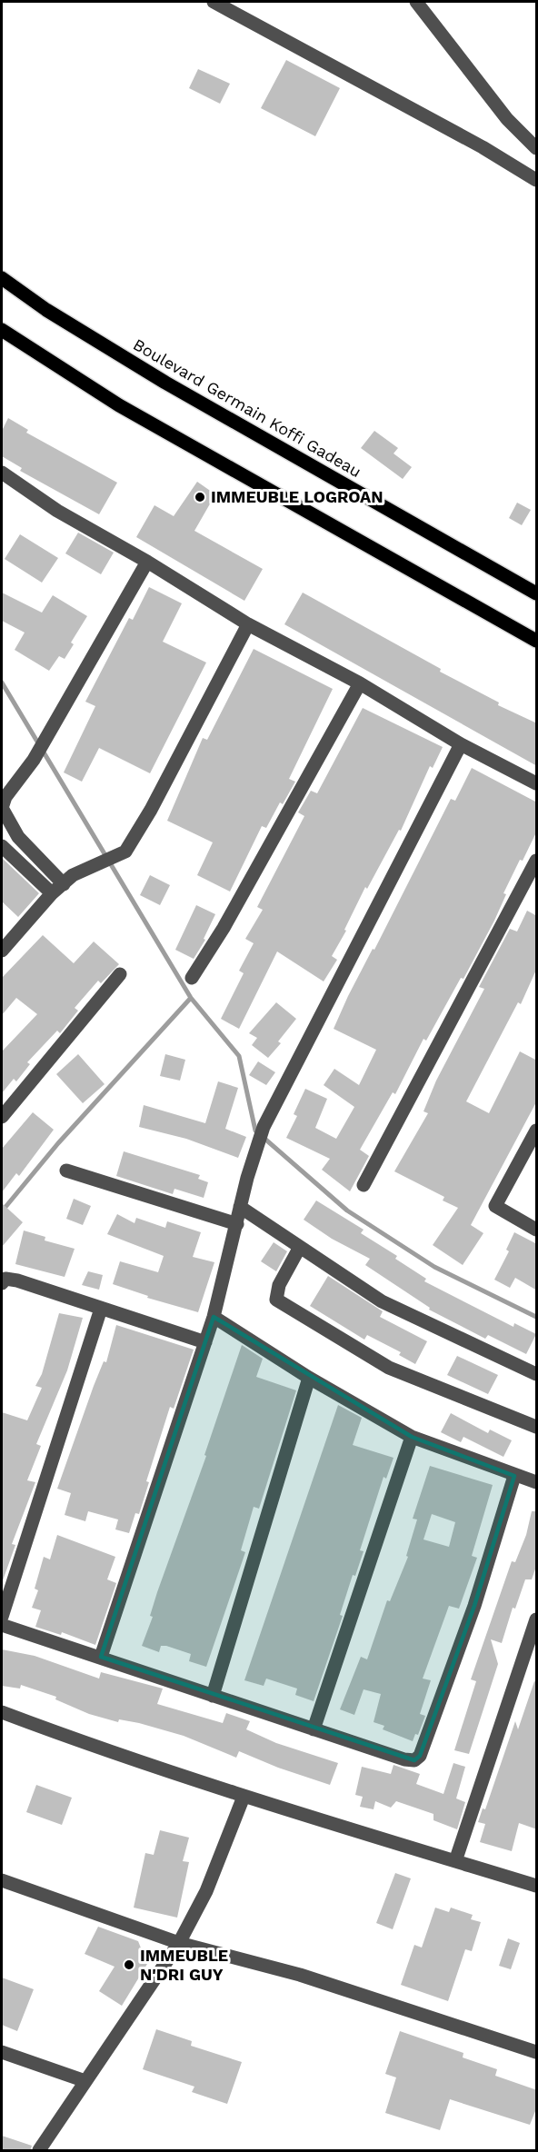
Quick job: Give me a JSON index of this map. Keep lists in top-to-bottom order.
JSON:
{
  "streets": {
    "main road": ["Boulevard Germain Koffi Gadeau"]
  },
  "places": ["IMMEUBLE LOGROAN", "IMMEUBLE N'DRI GUY"]
}
